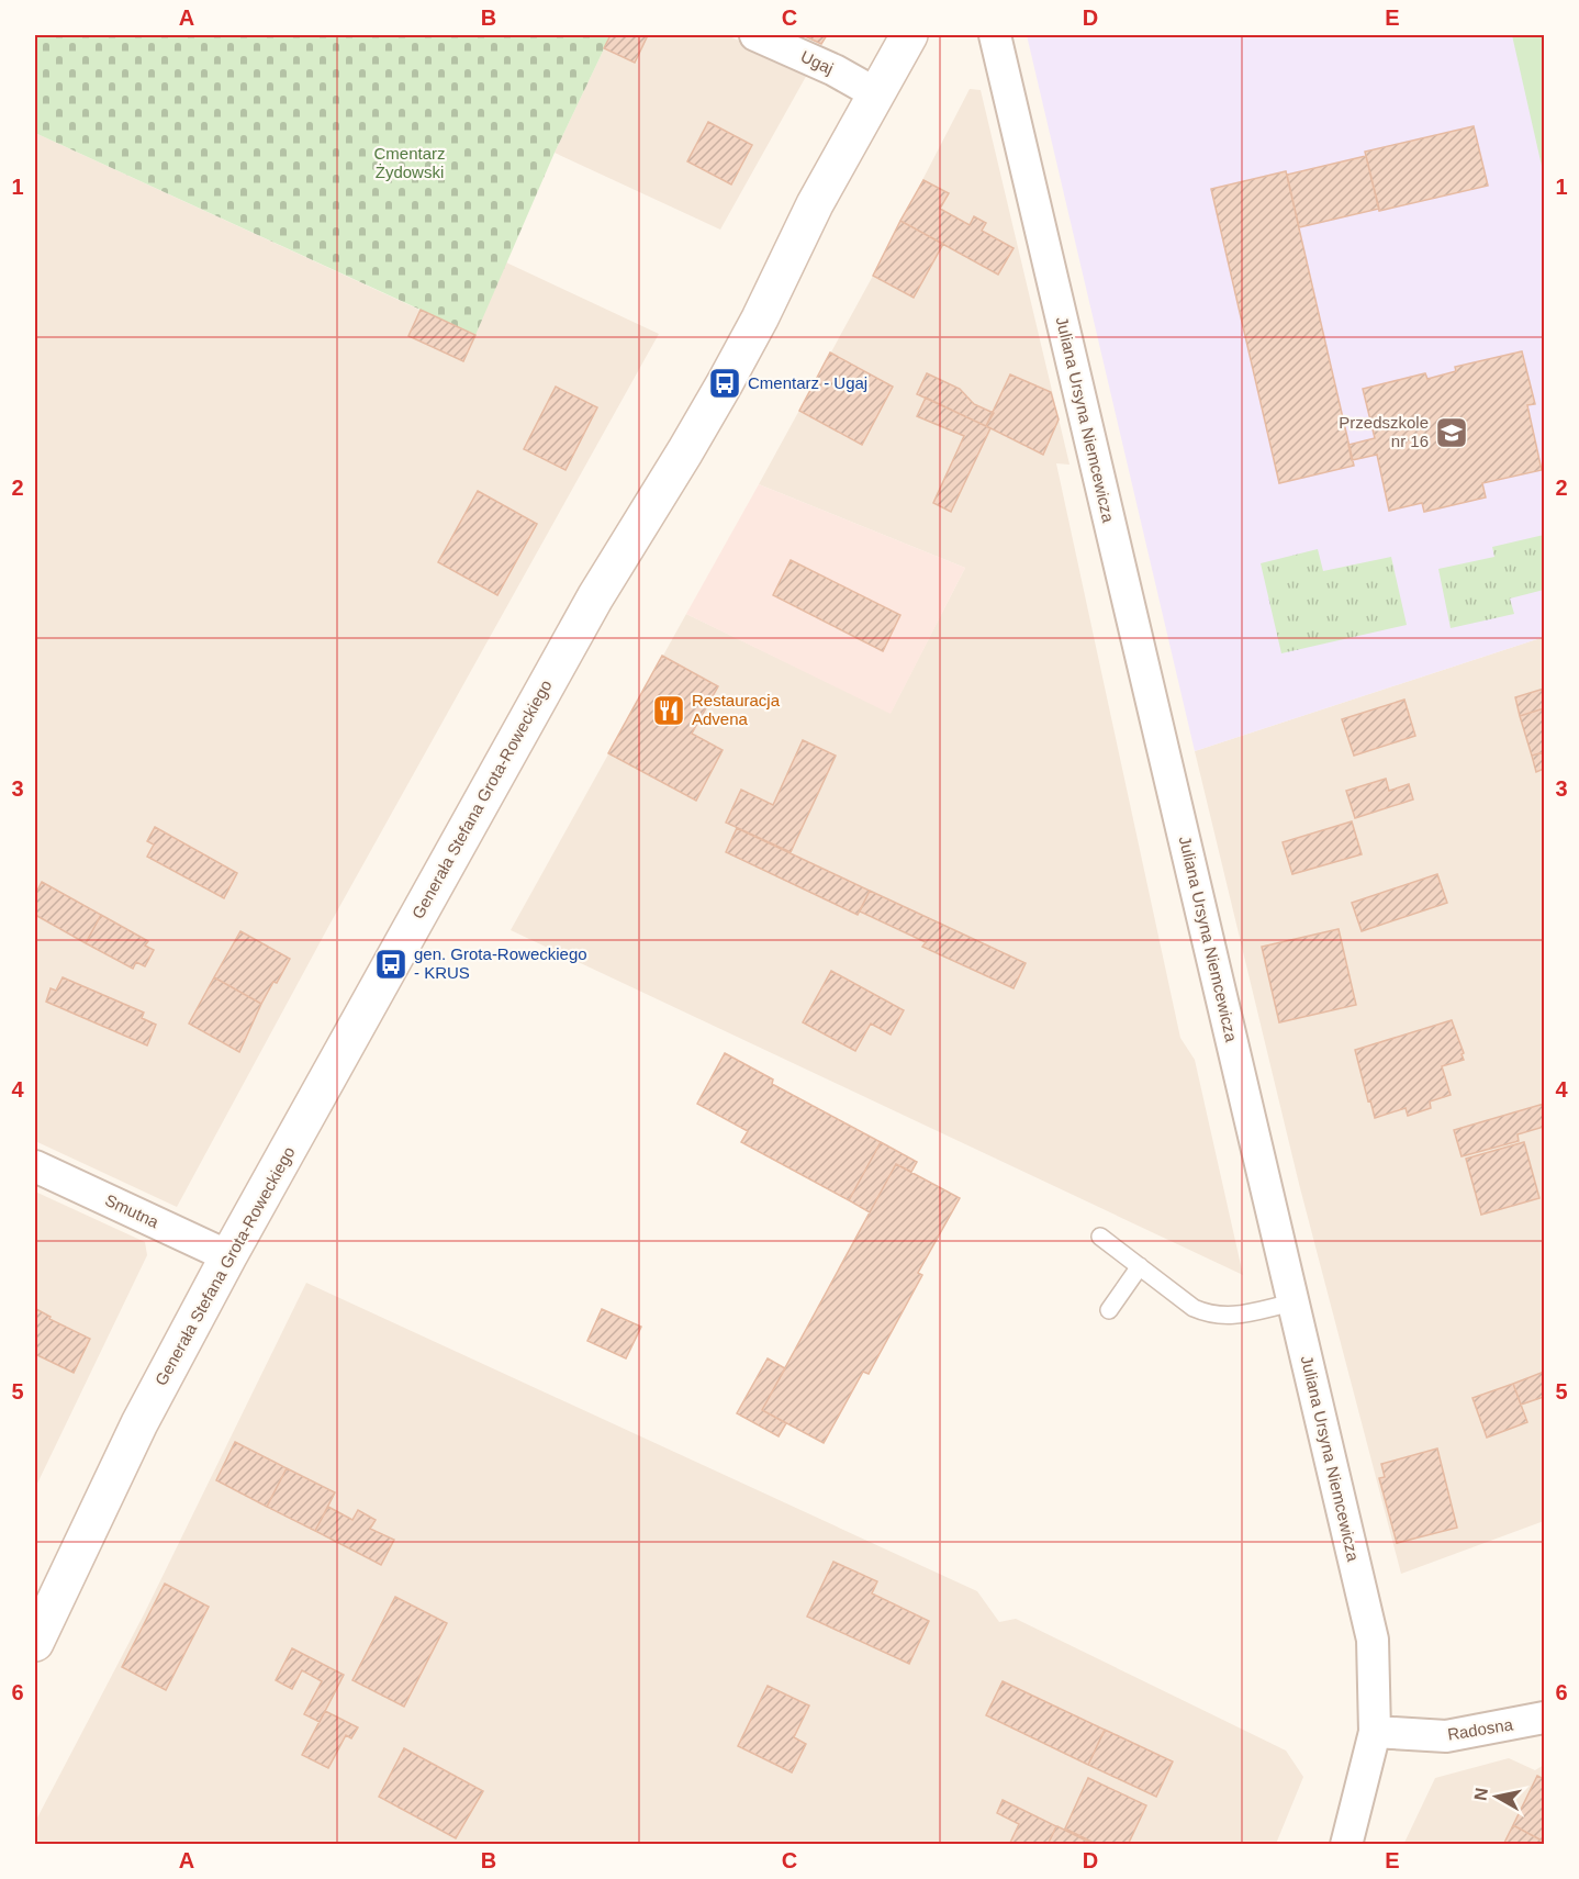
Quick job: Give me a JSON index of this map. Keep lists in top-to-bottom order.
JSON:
{
  "streets": {
    "street": [
      "Ugaj",
      "Juliana Ursyna Niemcewicza",
      "Generała Stefana Grota-Roweckiego",
      "Smutna",
      "Radosna"
    ]
  },
  "crossings": [
    ["Ugaj", "Generała Stefana Grota-Roweckiego"],
    ["Juliana Ursyna Niemcewicza", "Radosna"],
    ["Generała Stefana Grota-Roweckiego", "Smutna"]
  ],
  "parks": ["Cmentarz Żydowski"],
  "places": {
    "bus stop": ["Cmentarz - Ugaj", "gen. Grota-Roweckiego - KRUS"],
    "school or university": ["Przedszkole nr 16"],
    "restaurant": ["Restauracja Advena"]
  },
  "north": "left",
  "grid": {
    "columns": [
      "A",
      "B",
      "C",
      "D",
      "E"
    ],
    "rows": [
      "1",
      "2",
      "3",
      "4",
      "5",
      "6"
    ]
  }
}
